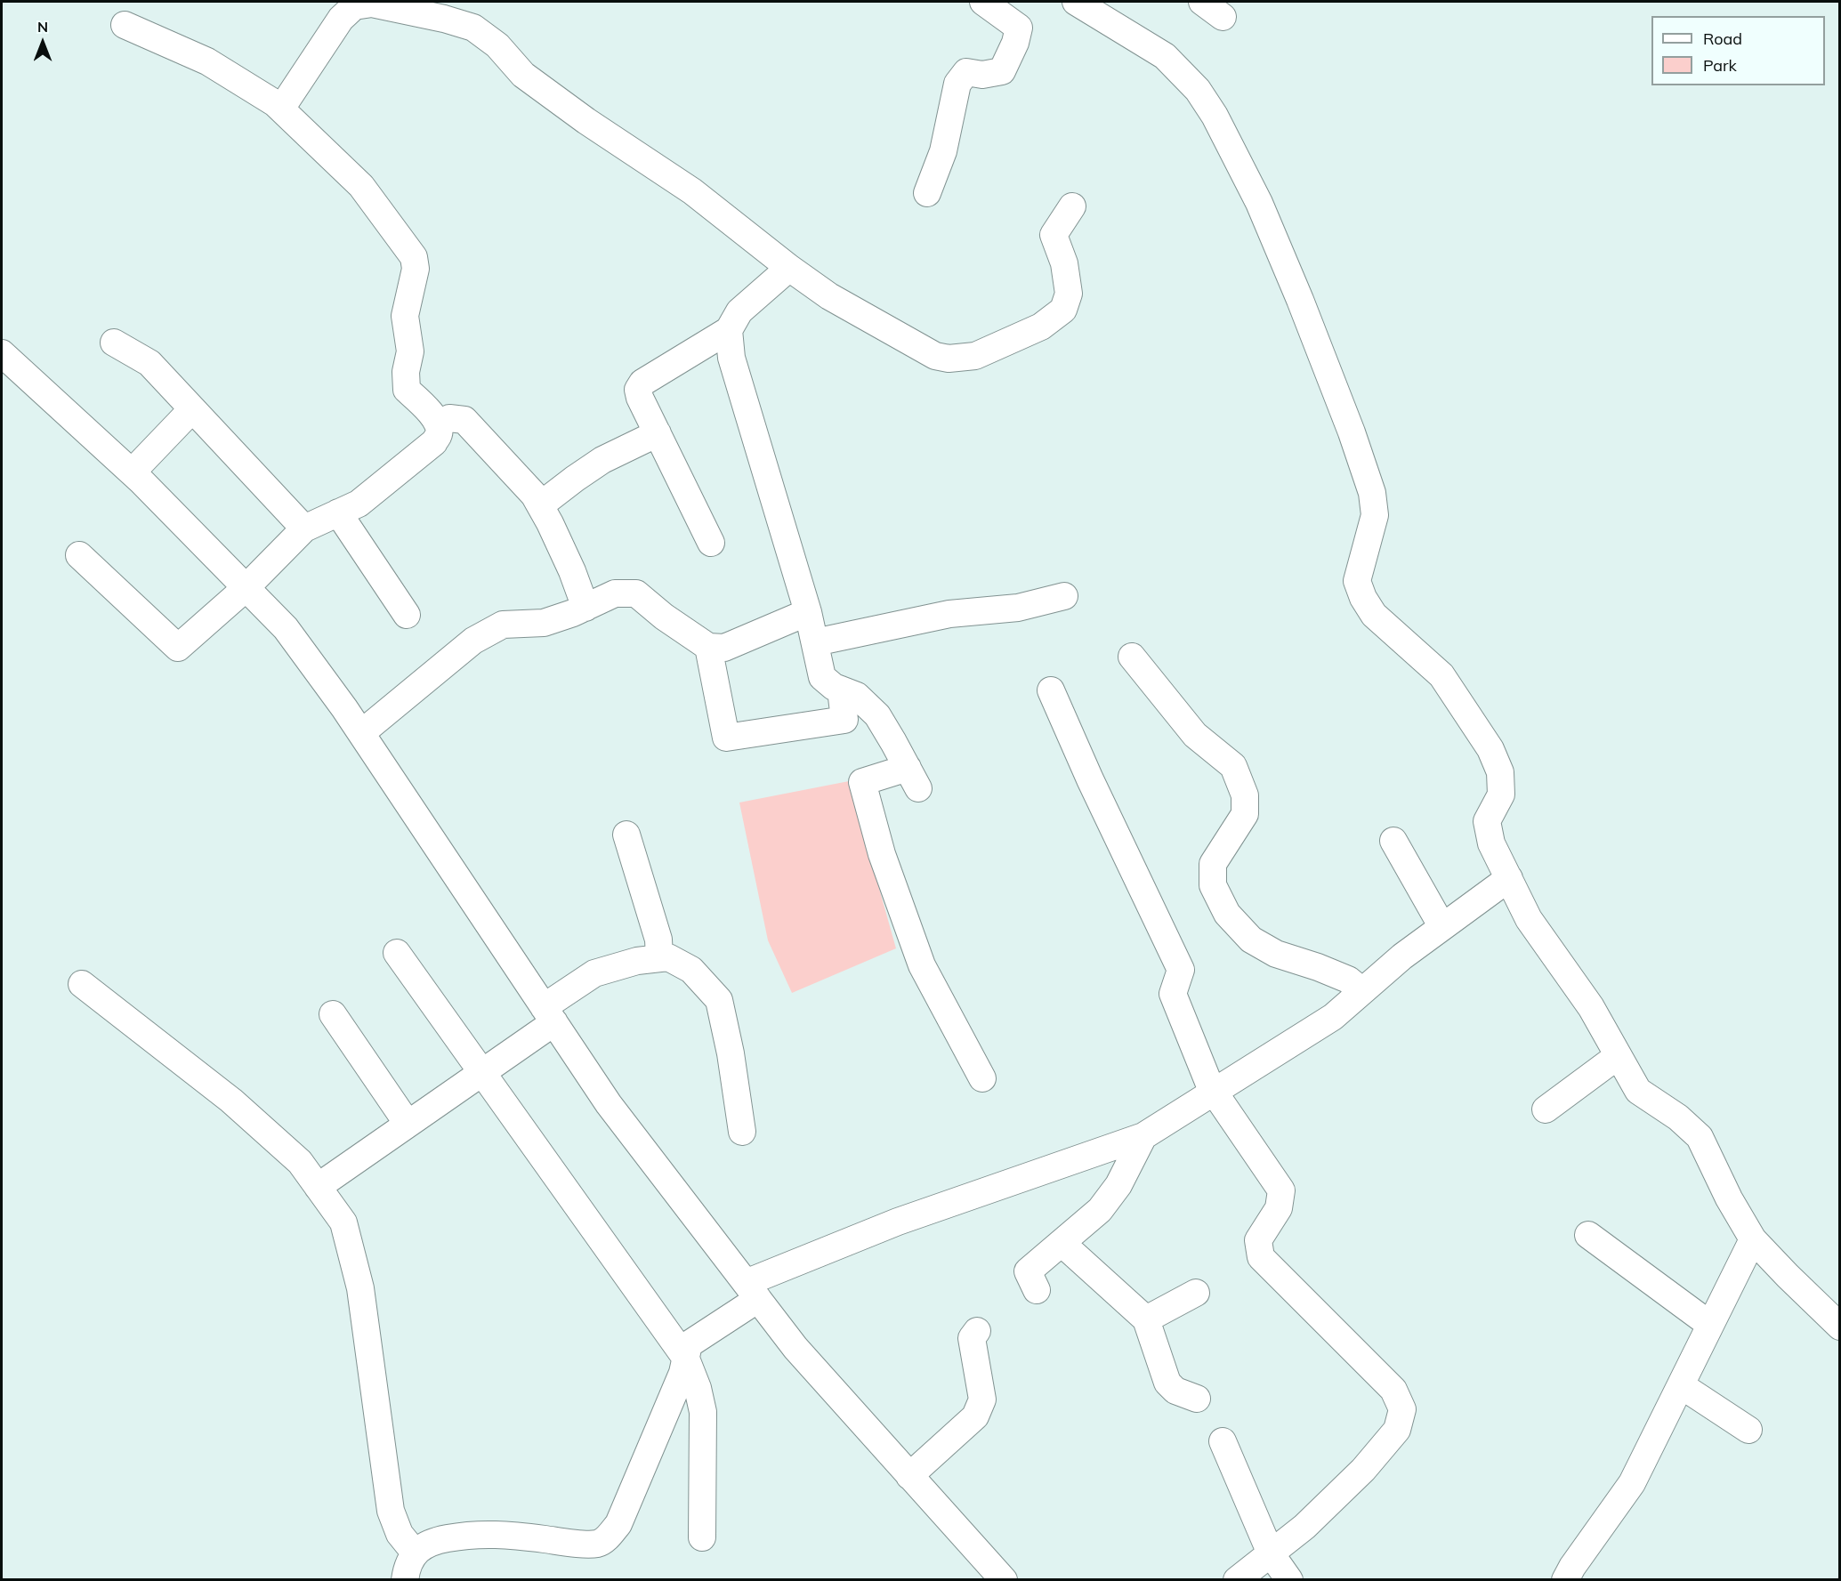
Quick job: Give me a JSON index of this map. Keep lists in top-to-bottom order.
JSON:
{
  "legend": ["Road", "Park"],
  "north": "top"
}
